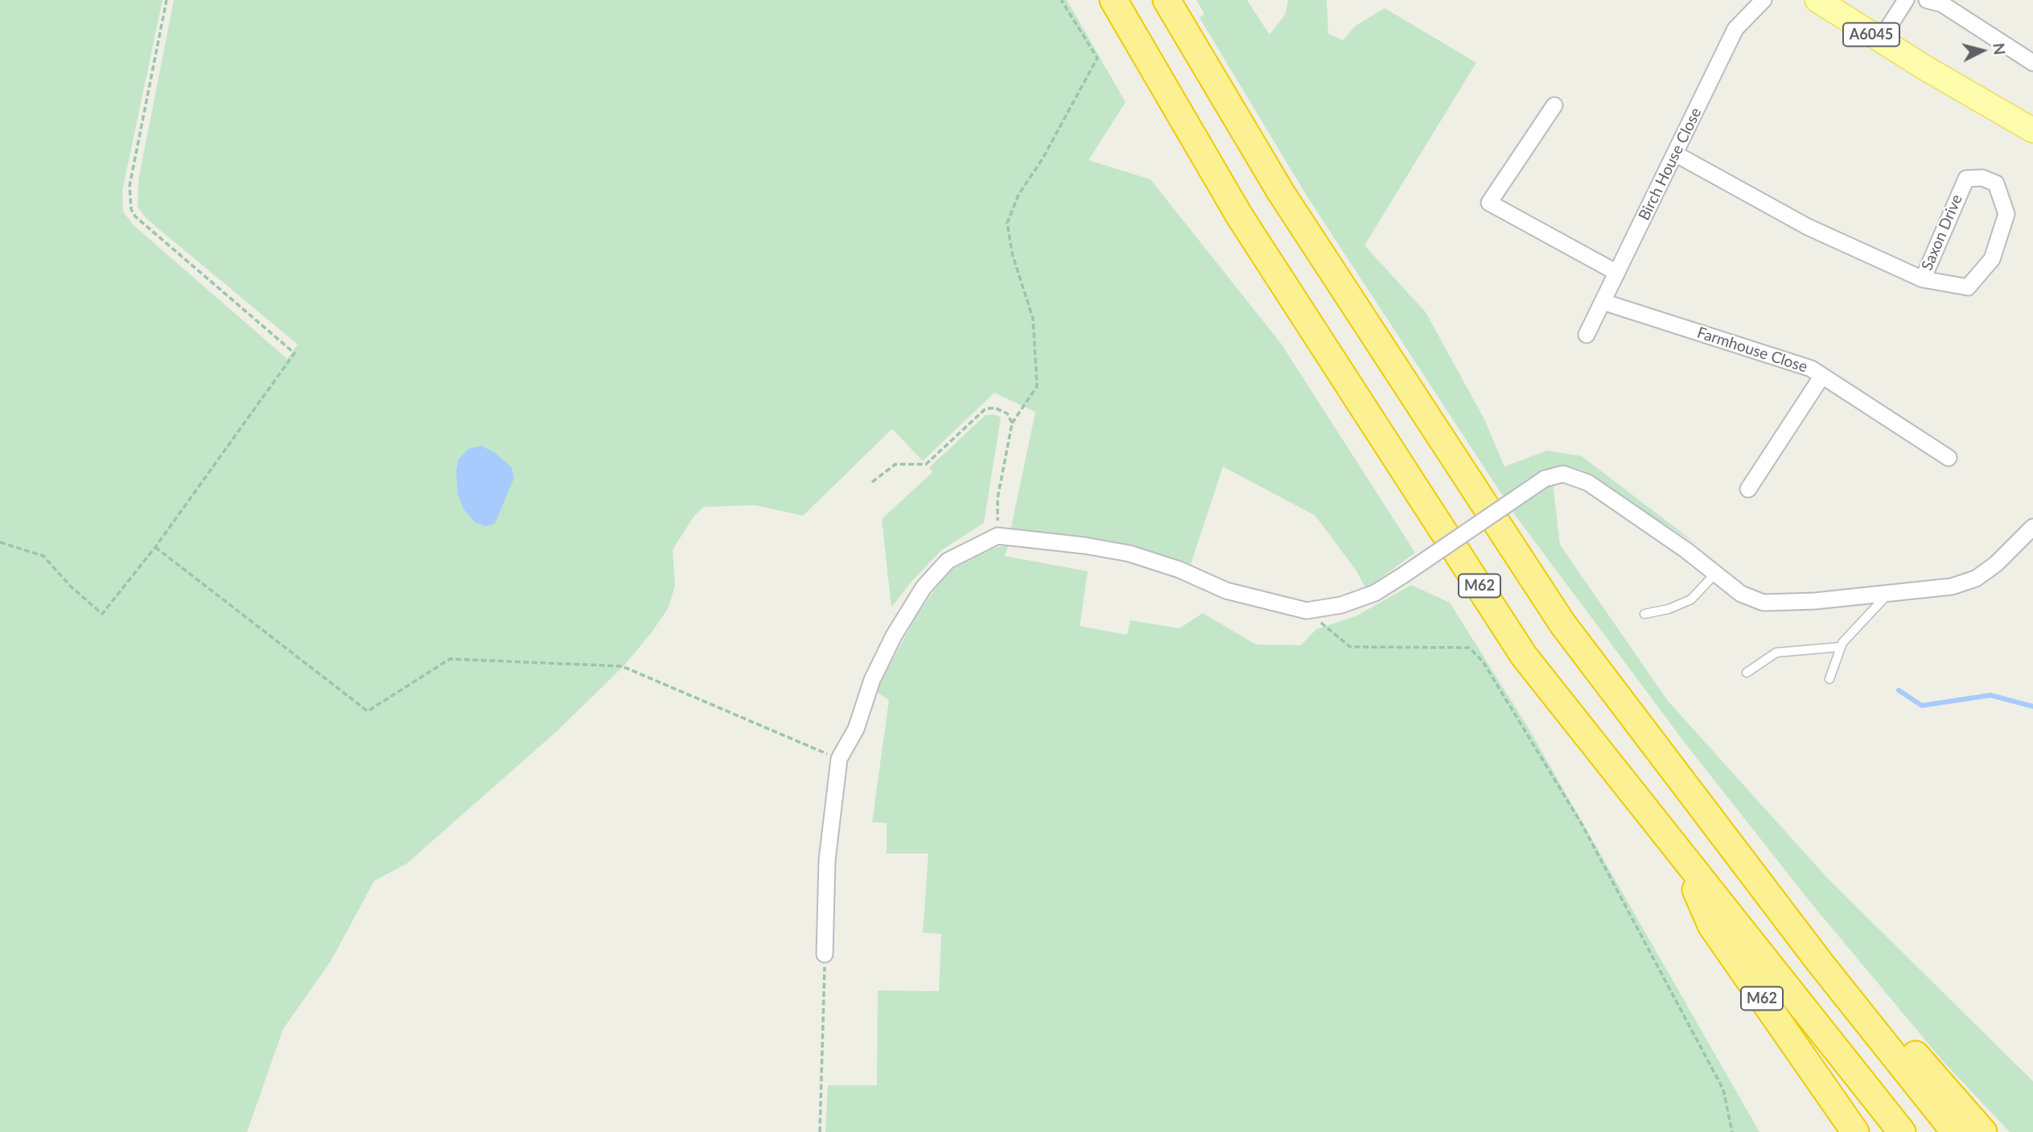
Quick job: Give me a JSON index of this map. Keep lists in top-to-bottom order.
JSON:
{
  "streets": {
    "highway": ["M62"],
    "main road": ["A6045"],
    "street": ["Birch House Close", "Saxon Drive", "Farmhouse Close"]
  },
  "crossings": [
    ["Birch House Close", "Saxon Drive"],
    ["Birch House Close", "Farmhouse Close"]
  ],
  "north": "right"
}
